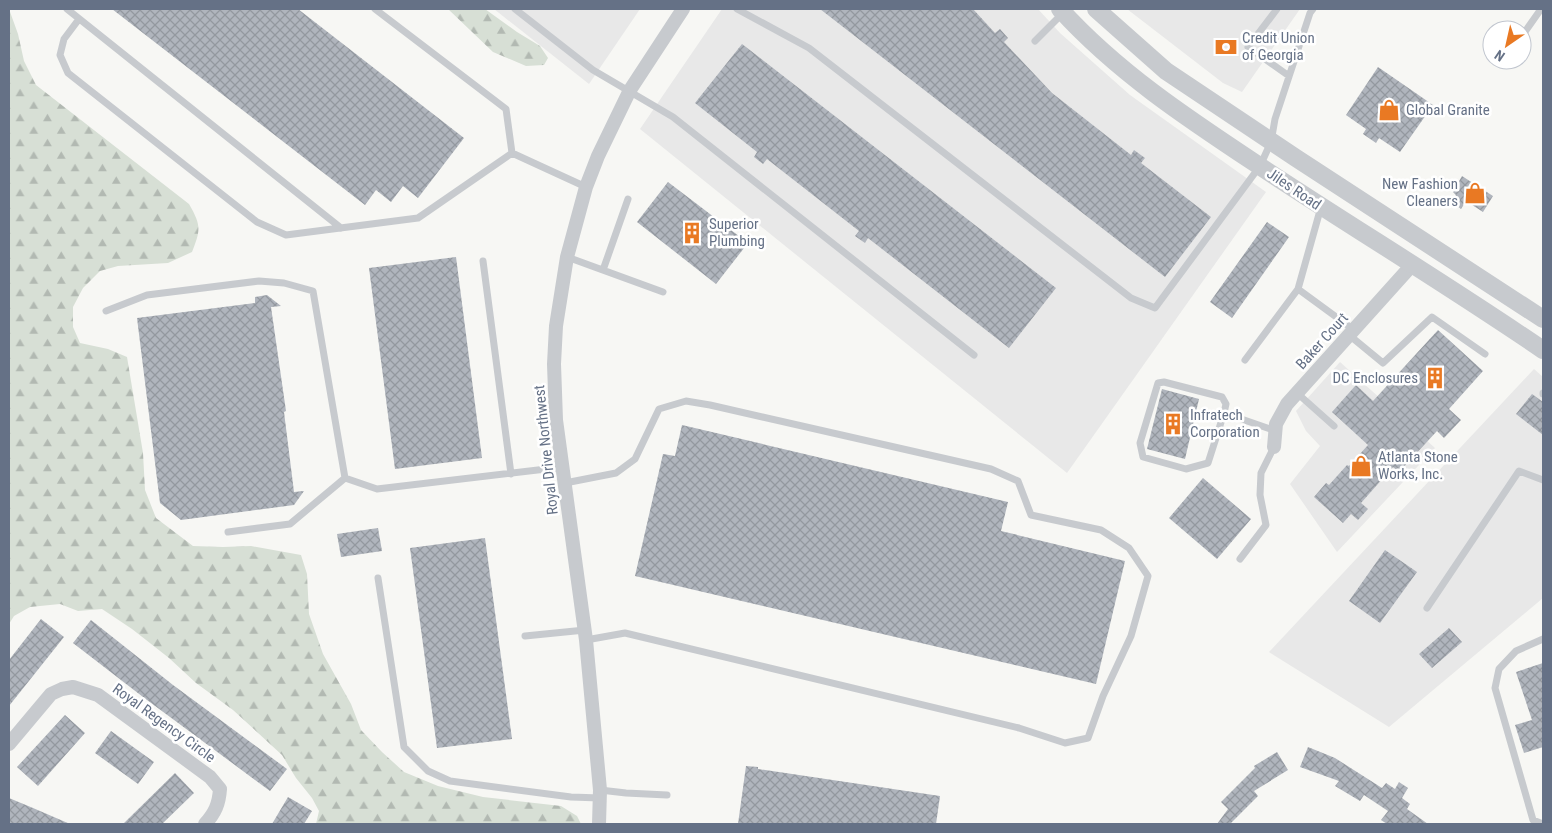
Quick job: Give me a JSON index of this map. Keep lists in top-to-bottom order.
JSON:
{
  "streets": {
    "street": [
      "Jiles Road",
      "Baker Court",
      "Royal Drive Northwest",
      "Royal Regency Circle"
    ]
  },
  "crossings": [
    ["Jiles Road", "Baker Court"]
  ],
  "places": {
    "bank": ["Credit Union of Georgia"],
    "shop": ["Global Granite", "New Fashion Cleaners", "Atlanta Stone Works, Inc."],
    "building": ["Superior Plumbing", "DC Enclosures", "Infratech Corporation"]
  },
  "north": "bottom left"
}
